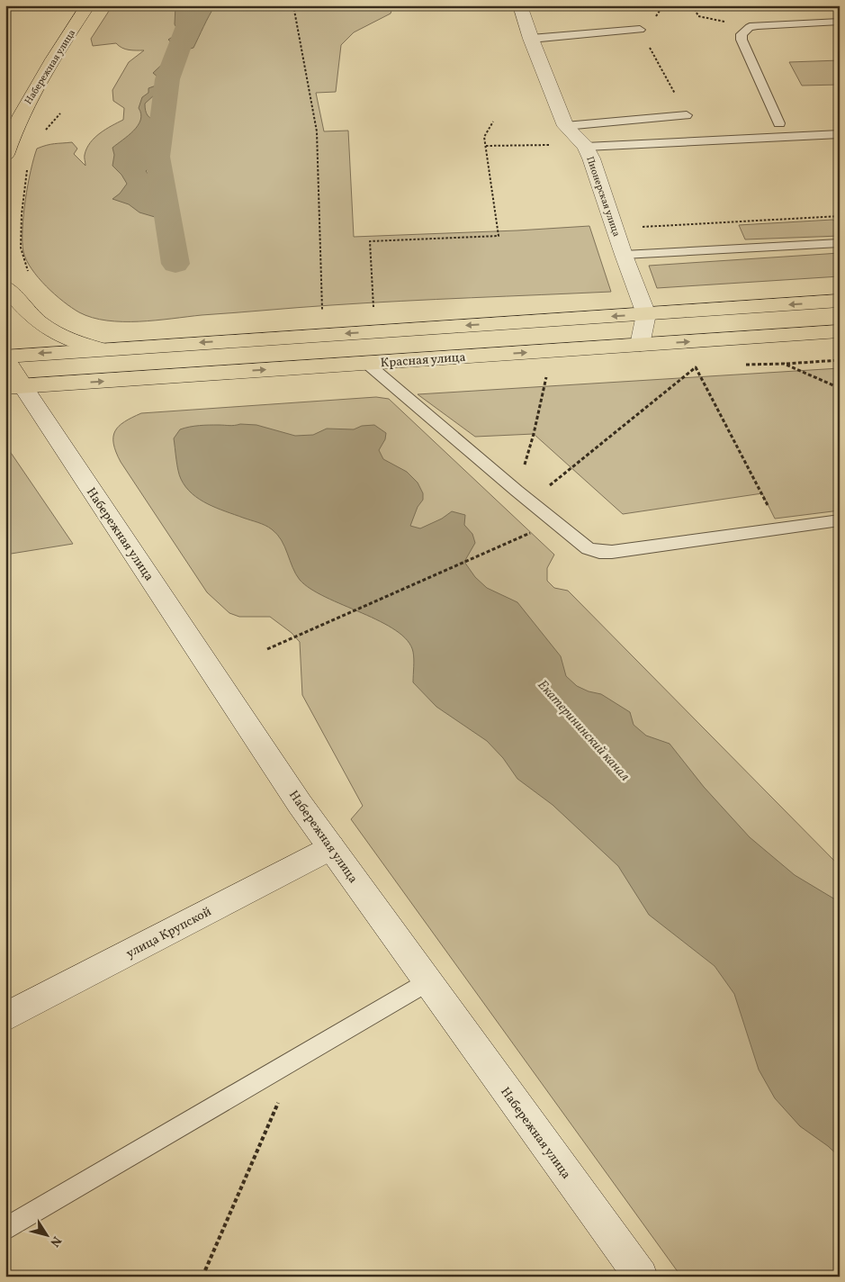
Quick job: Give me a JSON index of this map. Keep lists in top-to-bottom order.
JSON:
{
  "streets": {
    "main road": ["Набережная улица", "Красная улица"],
    "street": ["Пионерская улица", "улица Крупской"]
  },
  "crossings": [
    ["Набережная улица", "Красная улица"],
    ["Набережная улица", "улица Крупской"]
  ],
  "water": ["Екатерининский канал"],
  "north": "bottom right"
}
